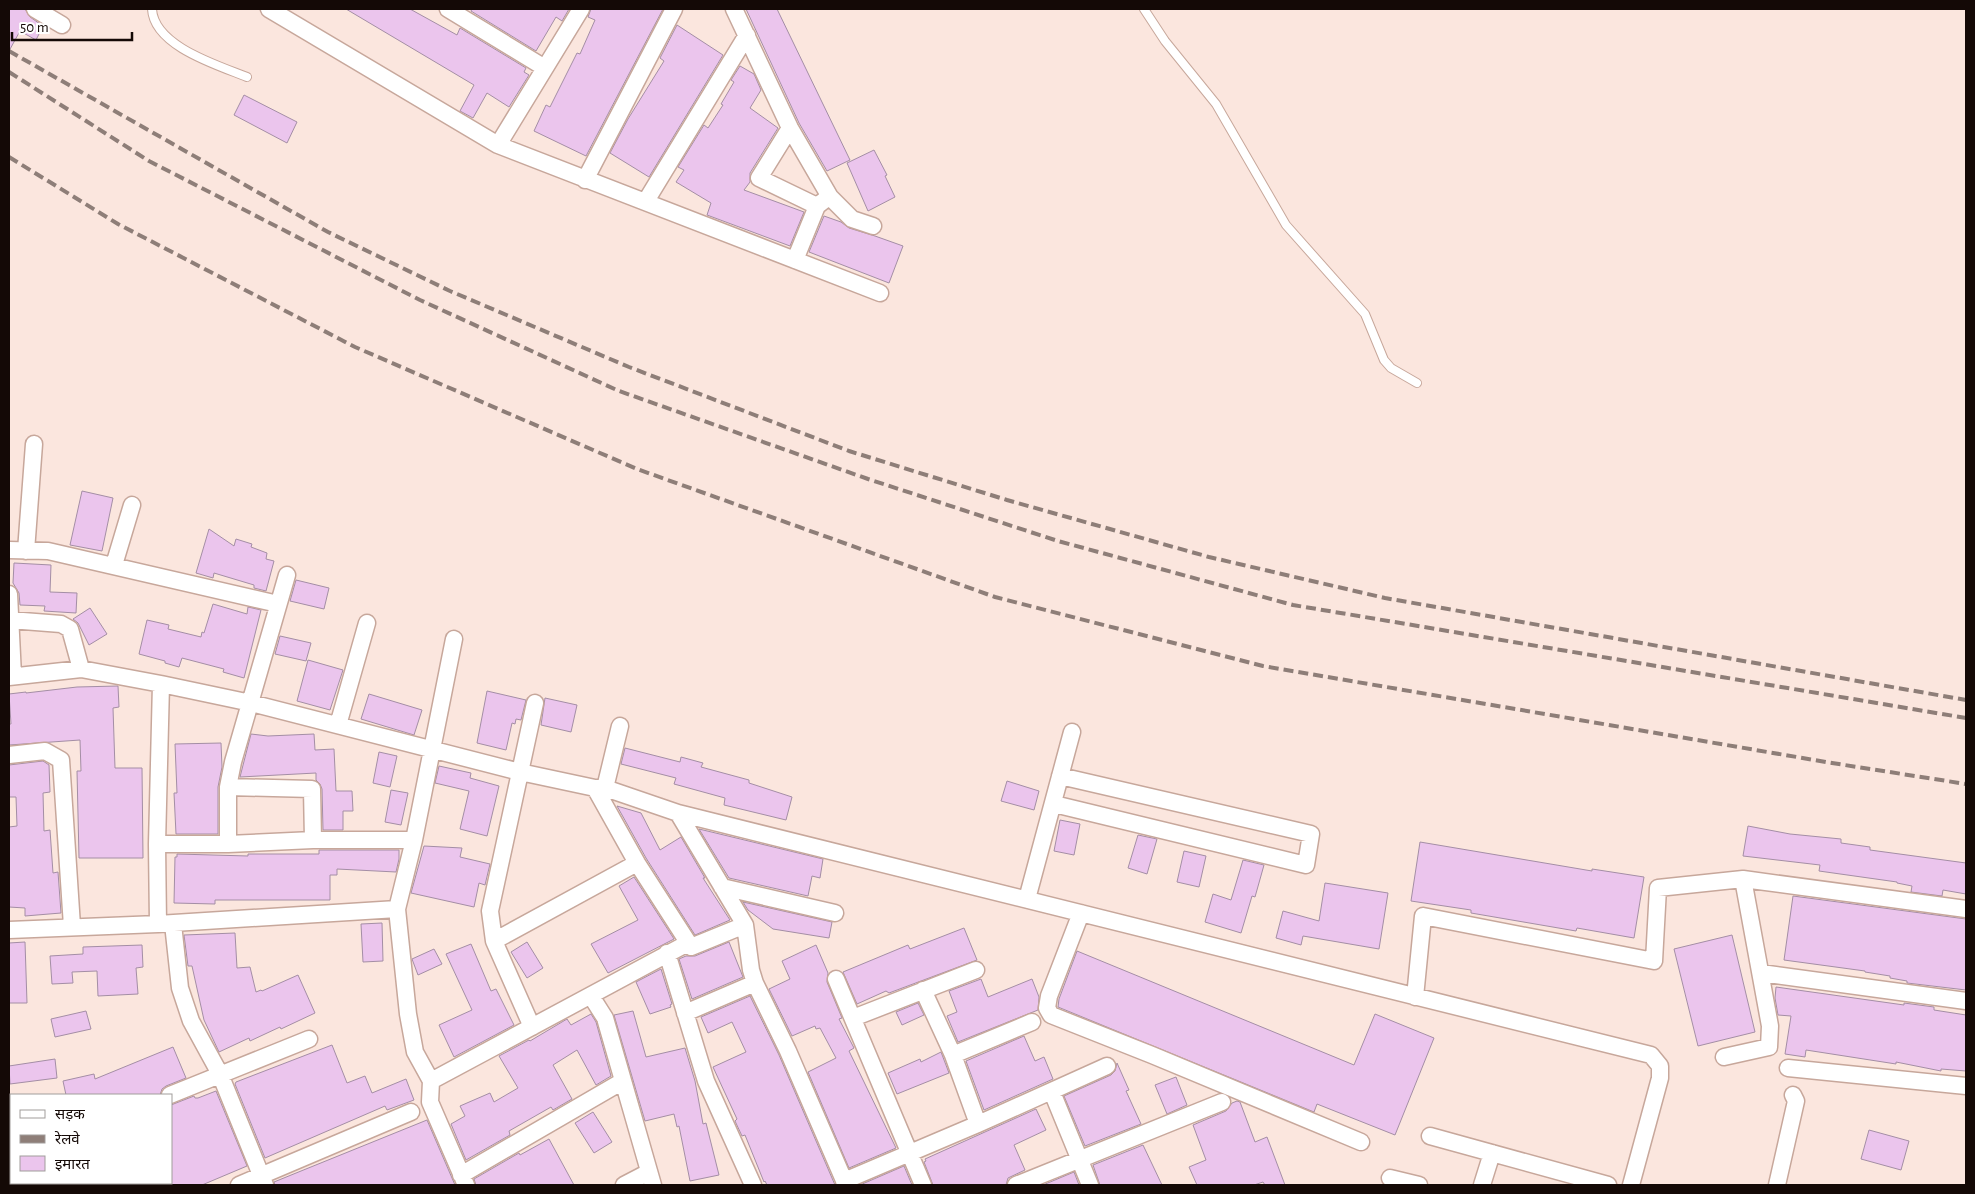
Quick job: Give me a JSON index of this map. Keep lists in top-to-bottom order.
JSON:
{
  "legend": ["सड़क", "रेलवे", "इमारत"],
  "scale_bar": "50 m"
}
